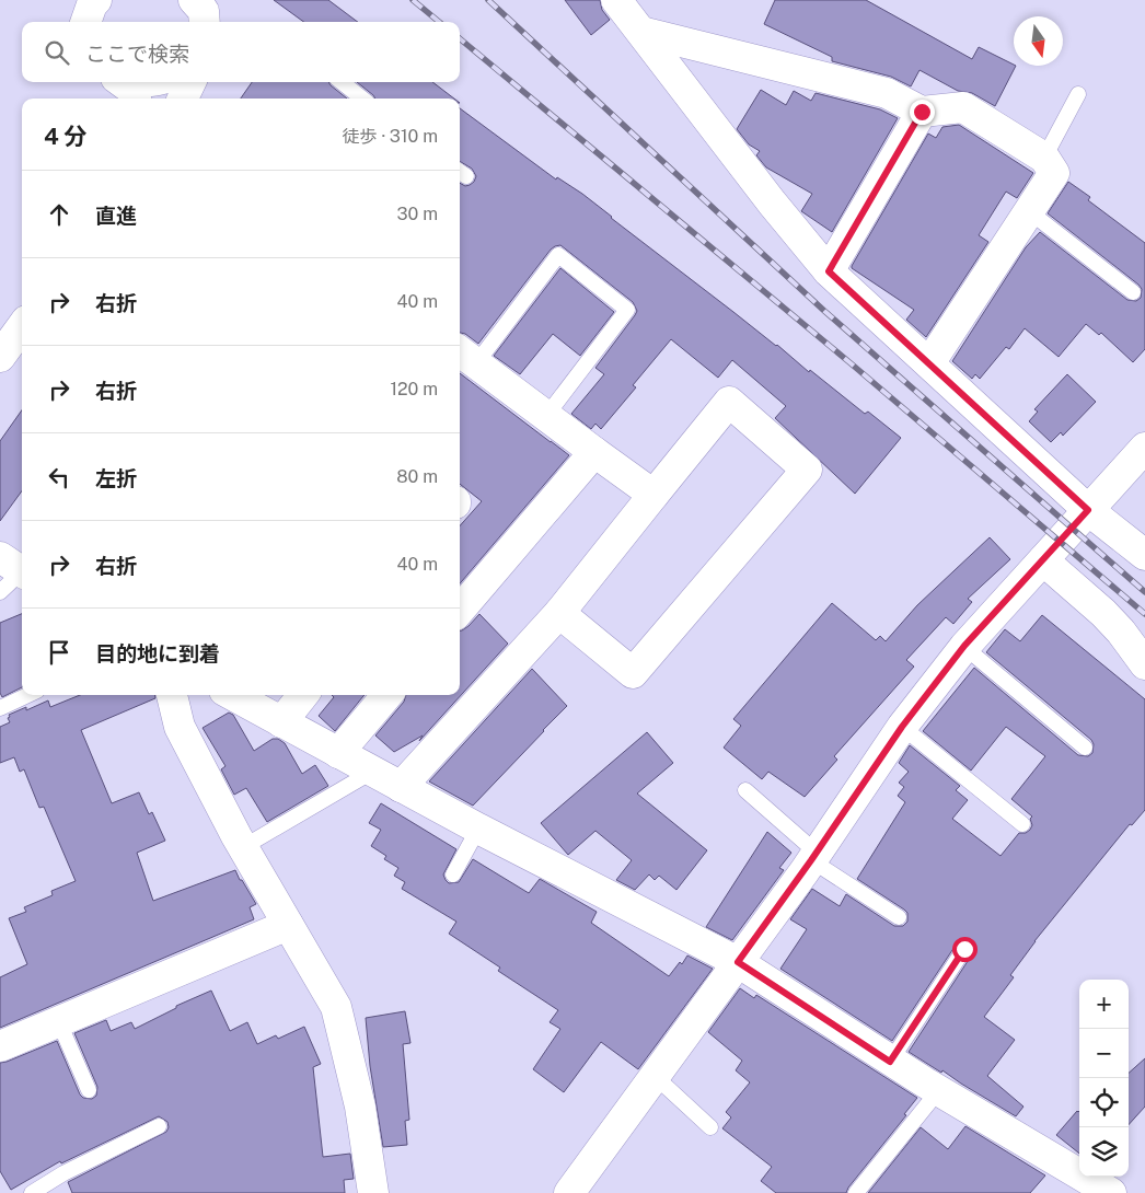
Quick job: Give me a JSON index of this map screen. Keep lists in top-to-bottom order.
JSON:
{
  "north": "bottom",
  "page": {
    "search": "ここで検索",
    "heading": ["4 分", "徒歩 · 310 m"],
    "list": [
      ["直進", "30 m"],
      ["右折", "40 m"],
      ["右折", "120 m"],
      ["左折", "80 m"],
      ["右折", "40 m"],
      "目的地に到着"
    ],
    "map_buttons": ["+", "−"]
  }
}
